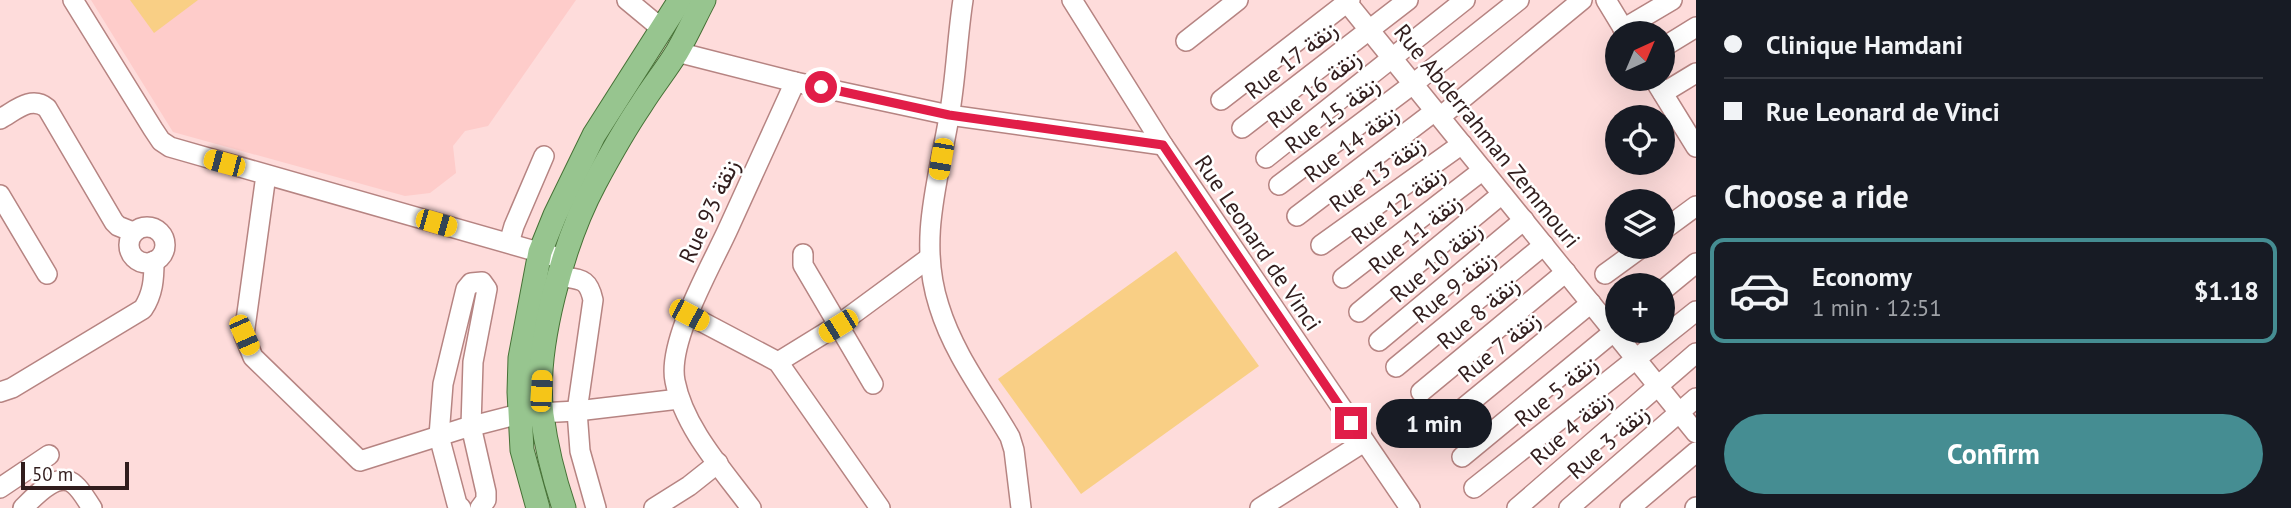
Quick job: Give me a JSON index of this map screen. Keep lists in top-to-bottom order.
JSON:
{
  "streets": {
    "street": [
      "Rue 17 زنقة",
      "Rue 16 زنقة",
      "Rue 15 زنقة",
      "Rue Abderrahman Zemmouri",
      "Rue 14 زنقة",
      "Rue 13 زنقة",
      "Rue 12 زنقة",
      "Rue 93 زنقة",
      "Rue 11 زنقة",
      "Rue Leonard de Vinci",
      "Rue 10 زنقة",
      "Rue 9 زنقة",
      "Rue 8 زنقة",
      "Rue 7 زنقة",
      "Rue 5 زنقة",
      "Rue 4 زنقة",
      "Rue 3 زنقة"
    ]
  },
  "crossings": [
    ["Rue 17 زنقة", "Rue Abderrahman Zemmouri"],
    ["Rue 16 زنقة", "Rue Abderrahman Zemmouri"],
    ["Rue 15 زنقة", "Rue Abderrahman Zemmouri"],
    ["Rue Abderrahman Zemmouri", "Rue 14 زنقة"],
    ["Rue Abderrahman Zemmouri", "Rue 13 زنقة"],
    ["Rue Abderrahman Zemmouri", "Rue 12 زنقة"],
    ["Rue Abderrahman Zemmouri", "Rue 11 زنقة"],
    ["Rue Abderrahman Zemmouri", "Rue 10 زنقة"],
    ["Rue Abderrahman Zemmouri", "Rue 9 زنقة"],
    ["Rue Abderrahman Zemmouri", "Rue 8 زنقة"],
    ["Rue Abderrahman Zemmouri", "Rue 7 زنقة"],
    ["Rue Abderrahman Zemmouri", "Rue 5 زنقة"],
    ["Rue Abderrahman Zemmouri", "Rue 4 زنقة"],
    ["Rue Abderrahman Zemmouri", "Rue 3 زنقة"]
  ],
  "scale_bar": "50 m",
  "north": "top right",
  "page": {
    "banner": ["Clinique Hamdani", "Rue Leonard de Vinci"],
    "map_buttons": "+",
    "heading": "Choose a ride",
    "list": [
      {
        "name": "Economy",
        "note": "1 min · 12:51",
        "value": "$1.18"
      }
    ],
    "bubble": "1 min",
    "buttons": "Confirm",
    "scale": "50 m"
  }
}
